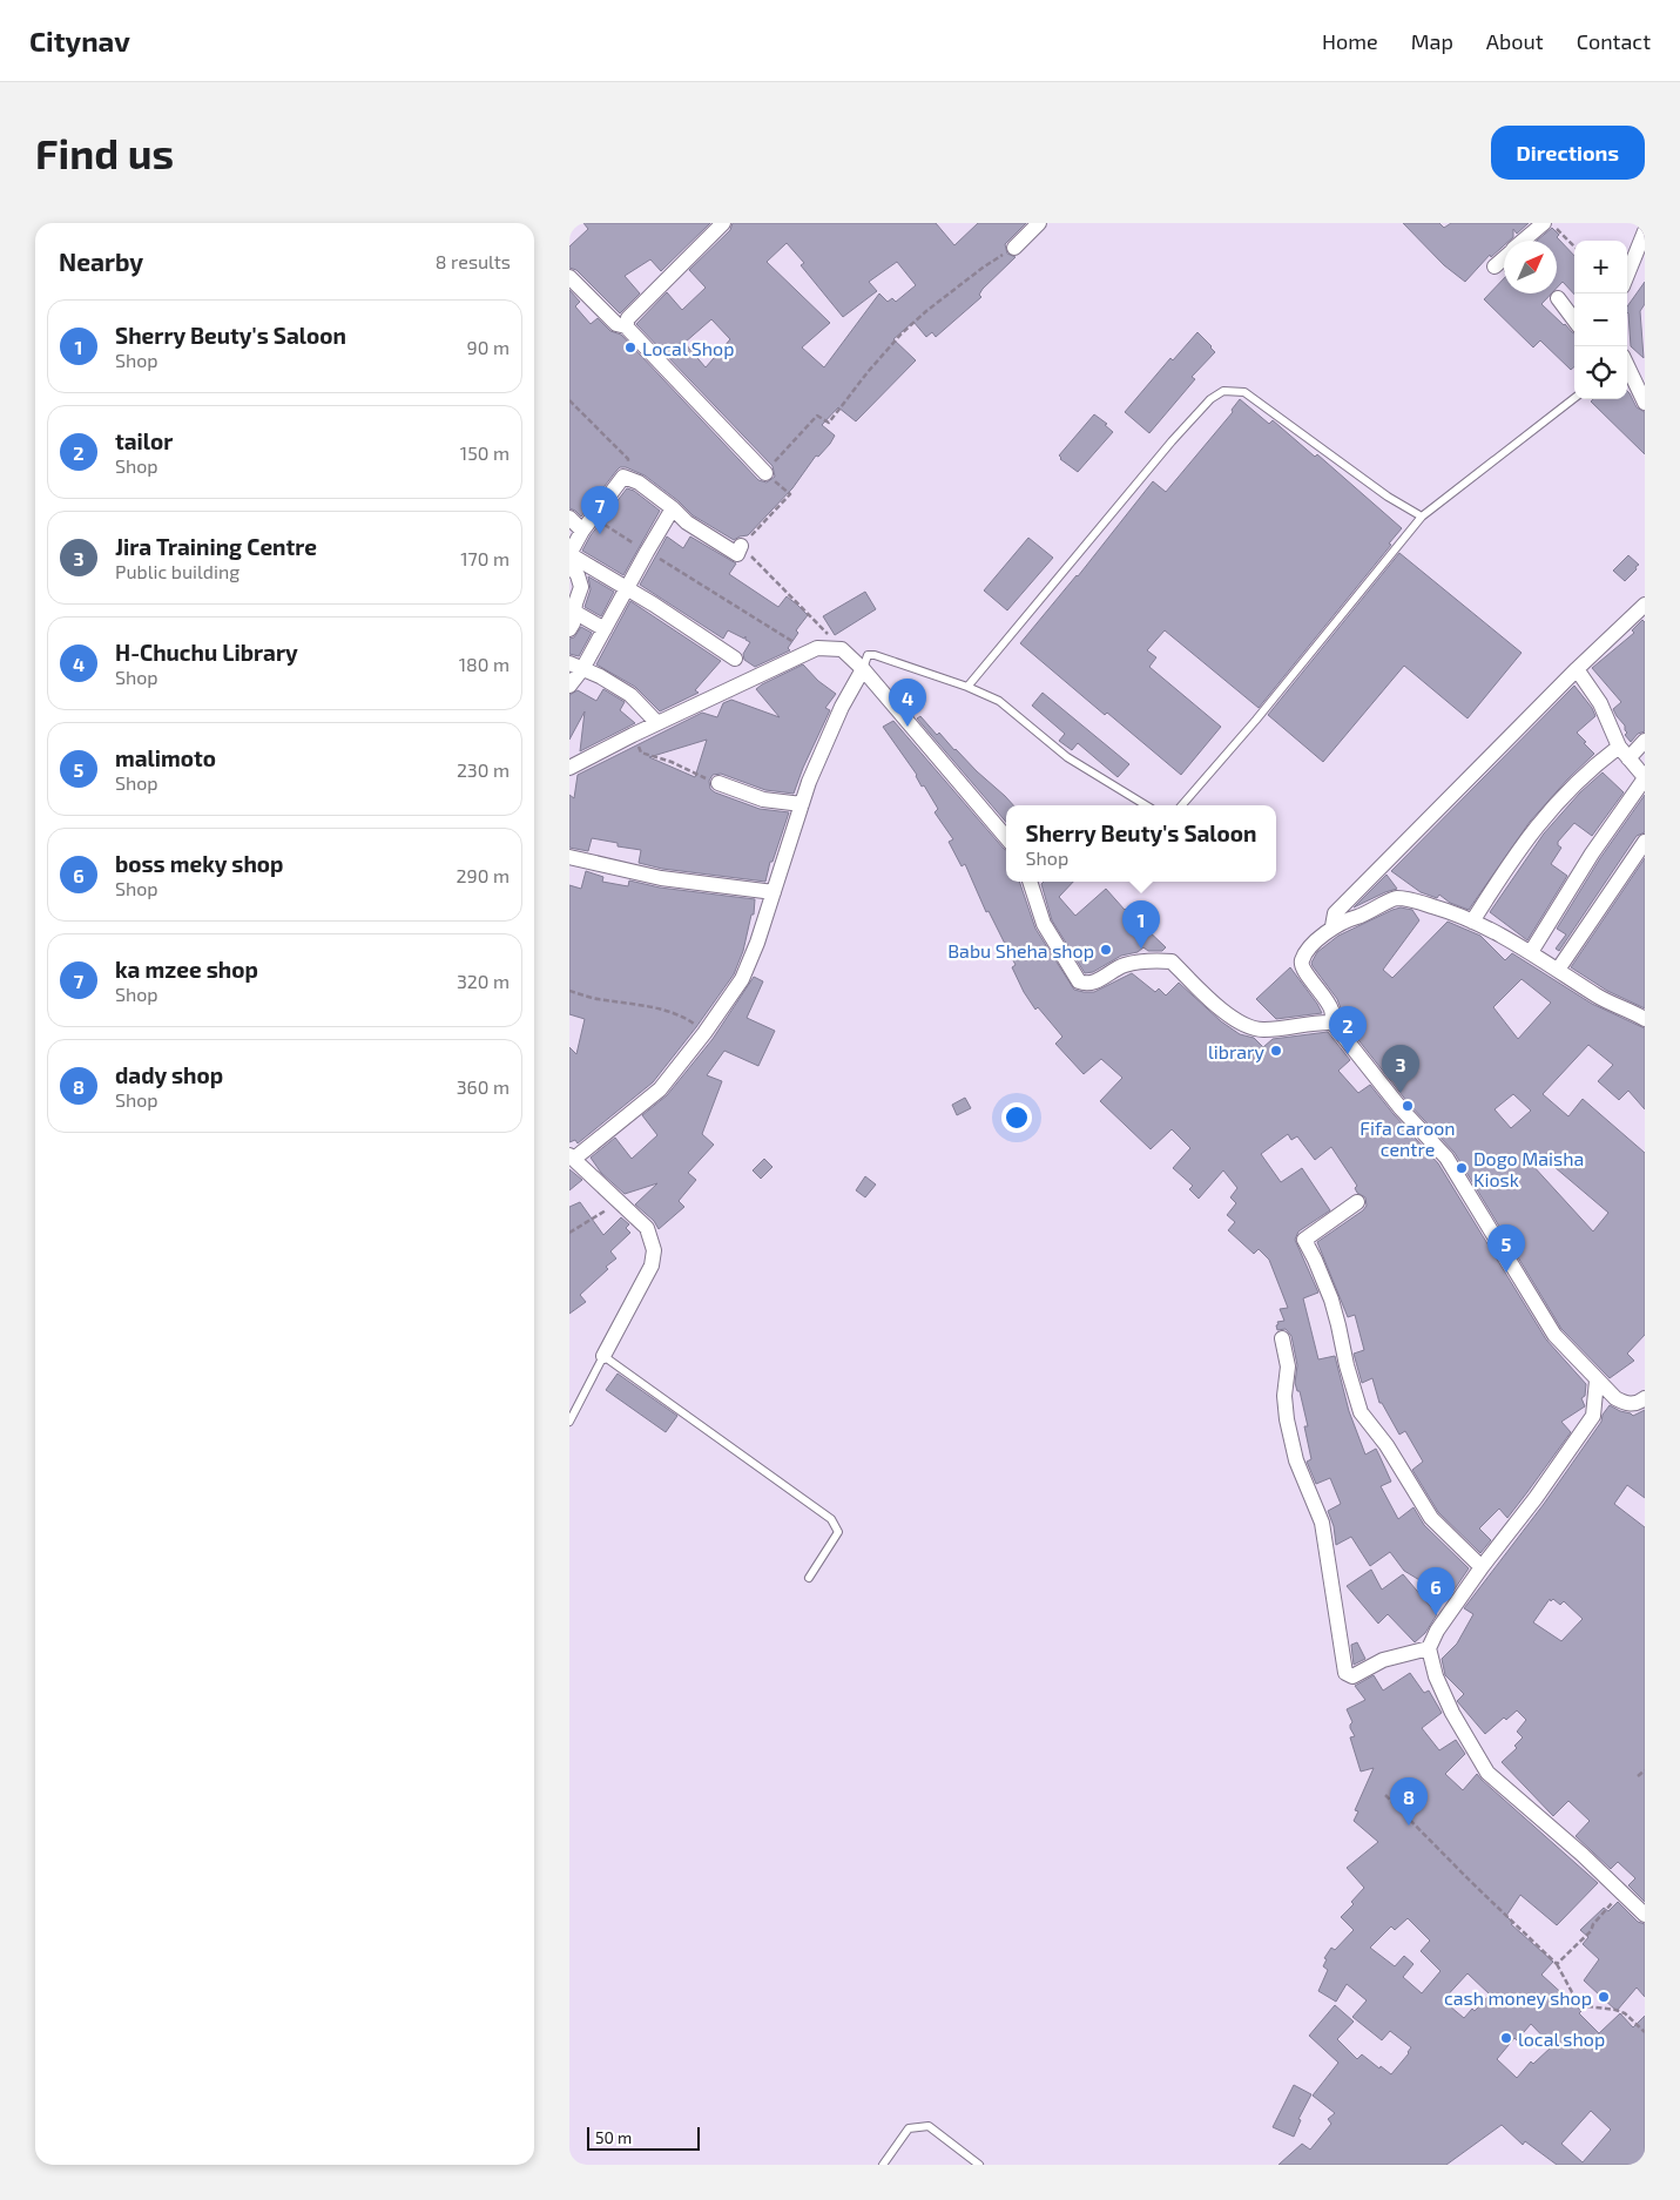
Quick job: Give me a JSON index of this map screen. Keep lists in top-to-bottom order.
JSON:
{
  "places": [
    "Local Shop",
    "Babu Sheha shop",
    "library",
    "Fifa caroon centre",
    "Dogo Maisha Kiosk",
    "cash money shop",
    "local shop"
  ],
  "scale_bar": "50 m",
  "north": "top right",
  "page": {
    "header": "Citynav",
    "nav": [
      "Home",
      "Map",
      "About",
      "Contact"
    ],
    "buttons": "Directions",
    "title": "Find us",
    "heading": ["Nearby", "8 results"],
    "map_buttons": ["+", "−"],
    "list": [
      {
        "mark": "1",
        "name": "Sherry Beuty's Saloon",
        "note": "Shop",
        "value": "90 m"
      },
      {
        "mark": "2",
        "name": "tailor",
        "note": "Shop",
        "value": "150 m"
      },
      {
        "mark": "3",
        "name": "Jira Training Centre",
        "note": "Public building",
        "value": "170 m"
      },
      {
        "mark": "4",
        "name": "H-Chuchu Library",
        "note": "Shop",
        "value": "180 m"
      },
      {
        "mark": "5",
        "name": "malimoto",
        "note": "Shop",
        "value": "230 m"
      },
      {
        "mark": "6",
        "name": "boss meky shop",
        "note": "Shop",
        "value": "290 m"
      },
      {
        "mark": "7",
        "name": "ka mzee shop",
        "note": "Shop",
        "value": "320 m"
      },
      {
        "mark": "8",
        "name": "dady shop",
        "note": "Shop",
        "value": "360 m"
      }
    ],
    "pins": [
      "7",
      "4",
      "1",
      "2",
      "3",
      "5",
      "6",
      "8"
    ],
    "popup": ["Sherry Beuty's Saloon", "Shop"],
    "scale": "50 m"
  }
}
